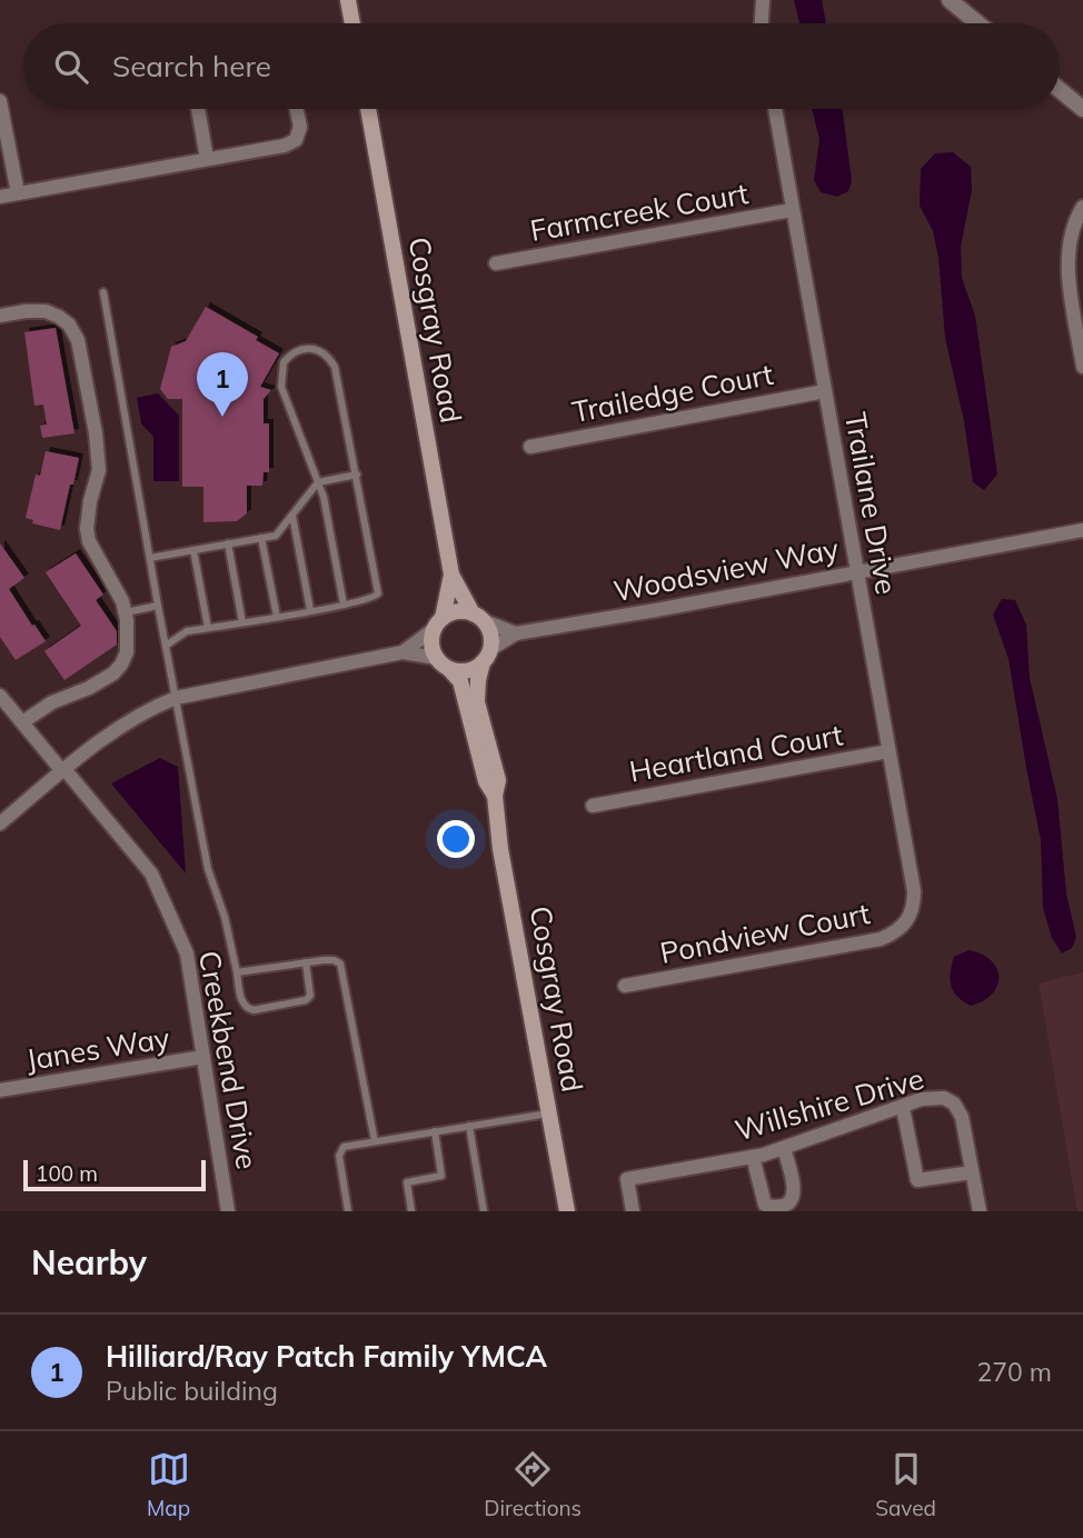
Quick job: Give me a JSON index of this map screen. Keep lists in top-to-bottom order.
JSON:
{
  "streets": {
    "main road": ["Cosgray Road"],
    "street": [
      "Farmcreek Court",
      "Trailedge Court",
      "Trailane Drive",
      "Woodsview Way",
      "Heartland Court",
      "Pondview Court",
      "Janes Way",
      "Creekbend Drive",
      "Willshire Drive"
    ]
  },
  "crossings": [
    ["Farmcreek Court", "Trailane Drive"],
    ["Cosgray Road", "Woodsview Way"],
    ["Trailedge Court", "Trailane Drive"],
    ["Trailane Drive", "Woodsview Way"],
    ["Trailane Drive", "Heartland Court"],
    ["Trailane Drive", "Pondview Court"],
    ["Janes Way", "Creekbend Drive"]
  ],
  "scale_bar": "100 m",
  "page": {
    "search": "Search here",
    "pins": "1",
    "scale": "100 m",
    "heading": "Nearby",
    "list": [
      {
        "mark": "1",
        "name": "Hilliard/Ray Patch Family YMCA",
        "note": "Public building",
        "value": "270 m"
      }
    ],
    "nav": ["Map", "Directions", "Saved"]
  }
}
